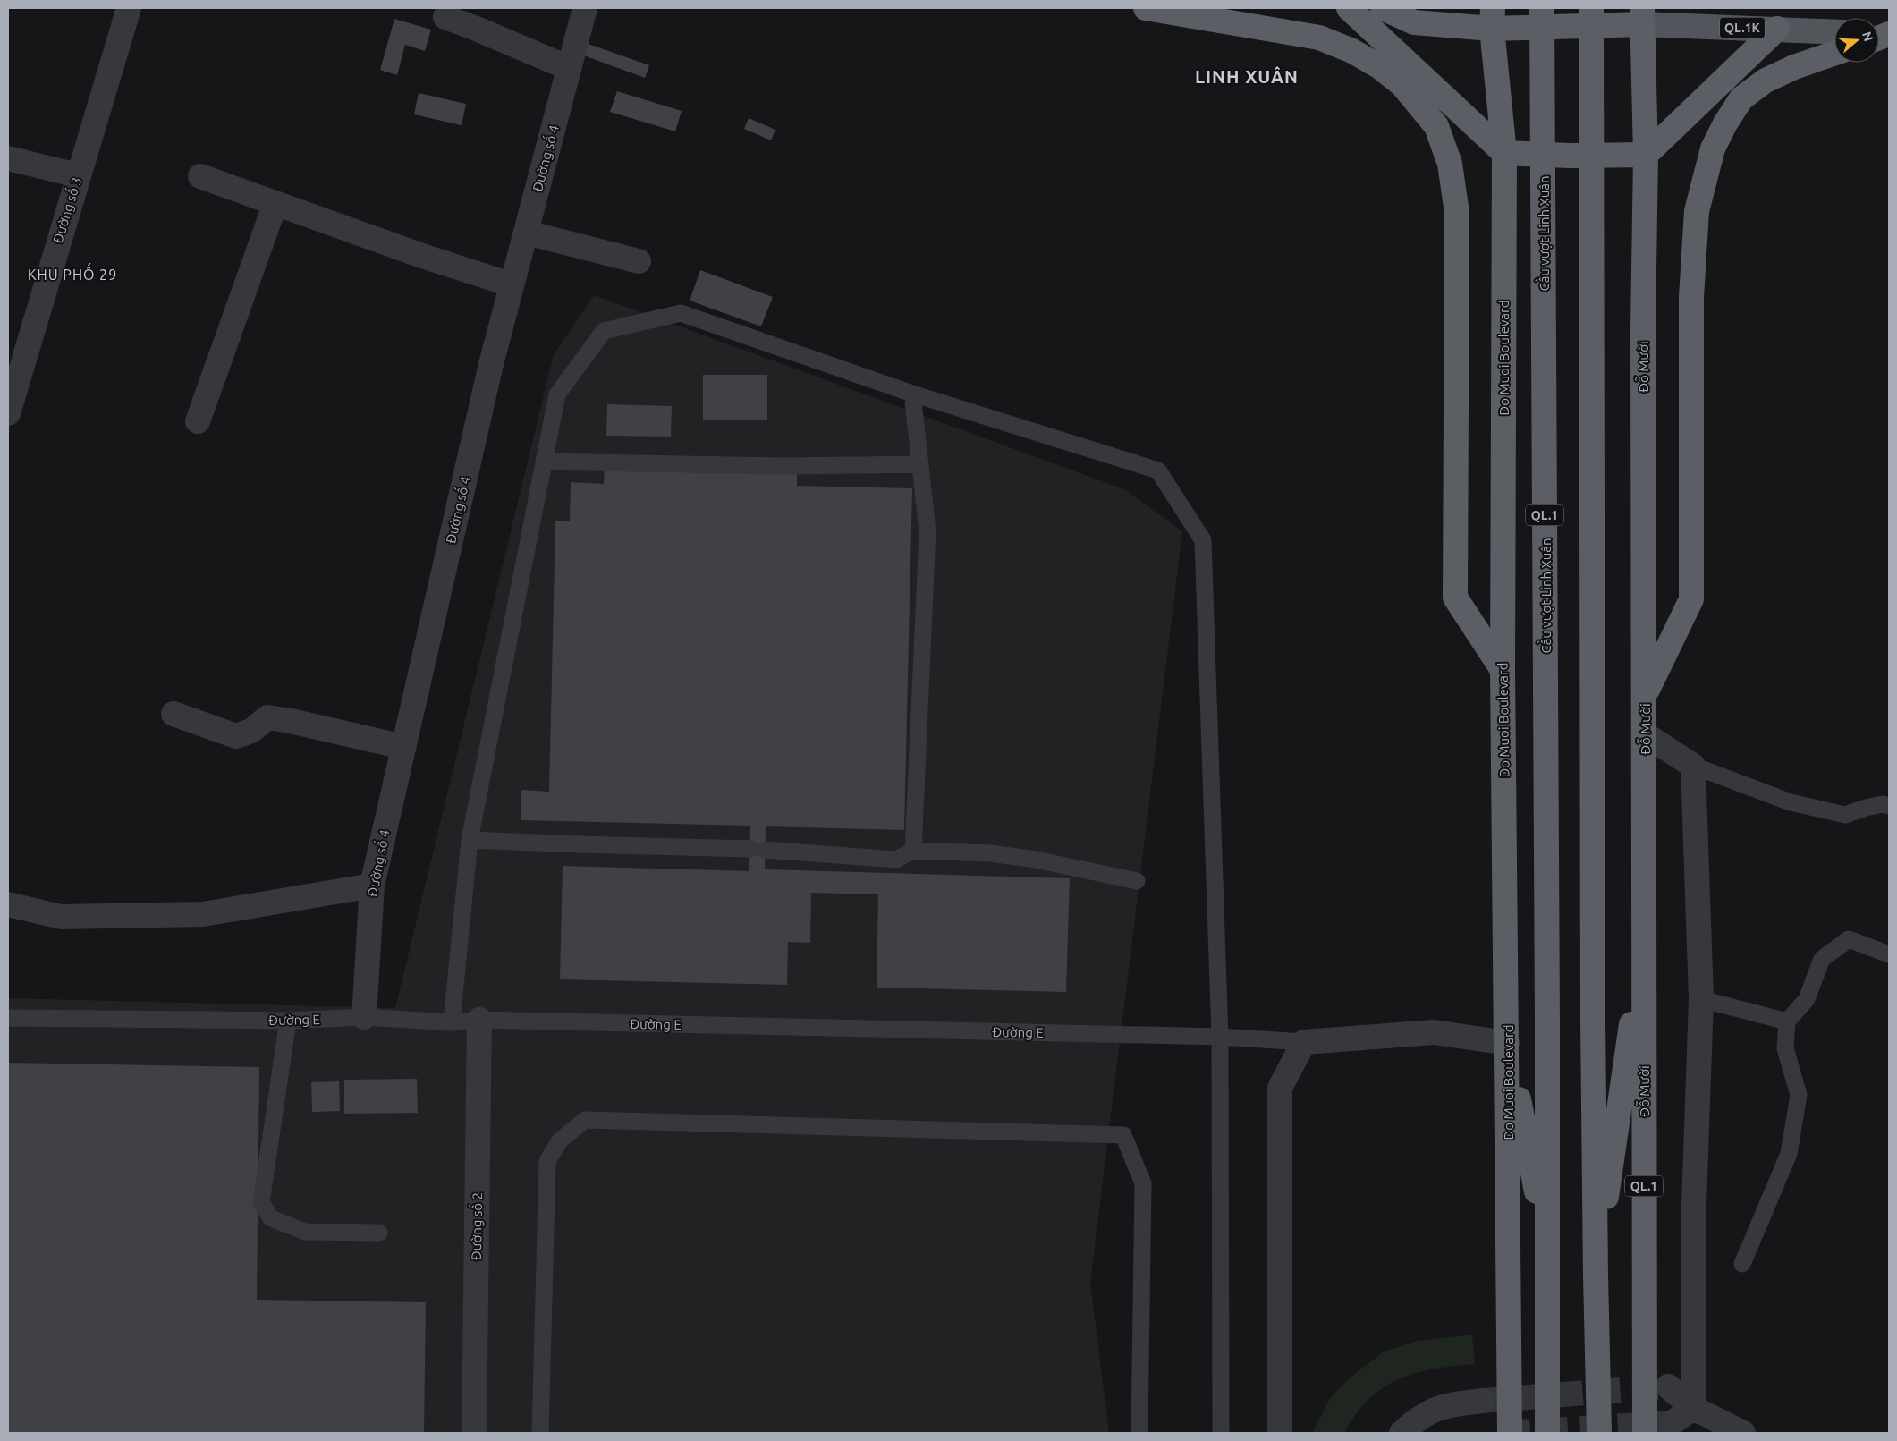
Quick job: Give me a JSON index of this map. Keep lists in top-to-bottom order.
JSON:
{
  "streets": {
    "highway": [
      "Cầu vượt Linh Xuân",
      "Do Muoi Boulevard",
      "Đỗ Mười",
      "QL.1"
    ],
    "main road": ["QL.1K"],
    "street": ["Đường số 4", "Đường số 3", "Đường số 2"],
    "lane": ["Đường E"]
  },
  "crossings": [
    ["QL.1K", "Đỗ Mười"],
    ["Đường số 4", "Đường E"],
    ["Cầu vượt Linh Xuân", "QL.1"],
    ["Đường E", "Đường số 2"]
  ],
  "districts": ["LINH XUÂN", "KHU PHỐ 29"],
  "north": "right"
}
